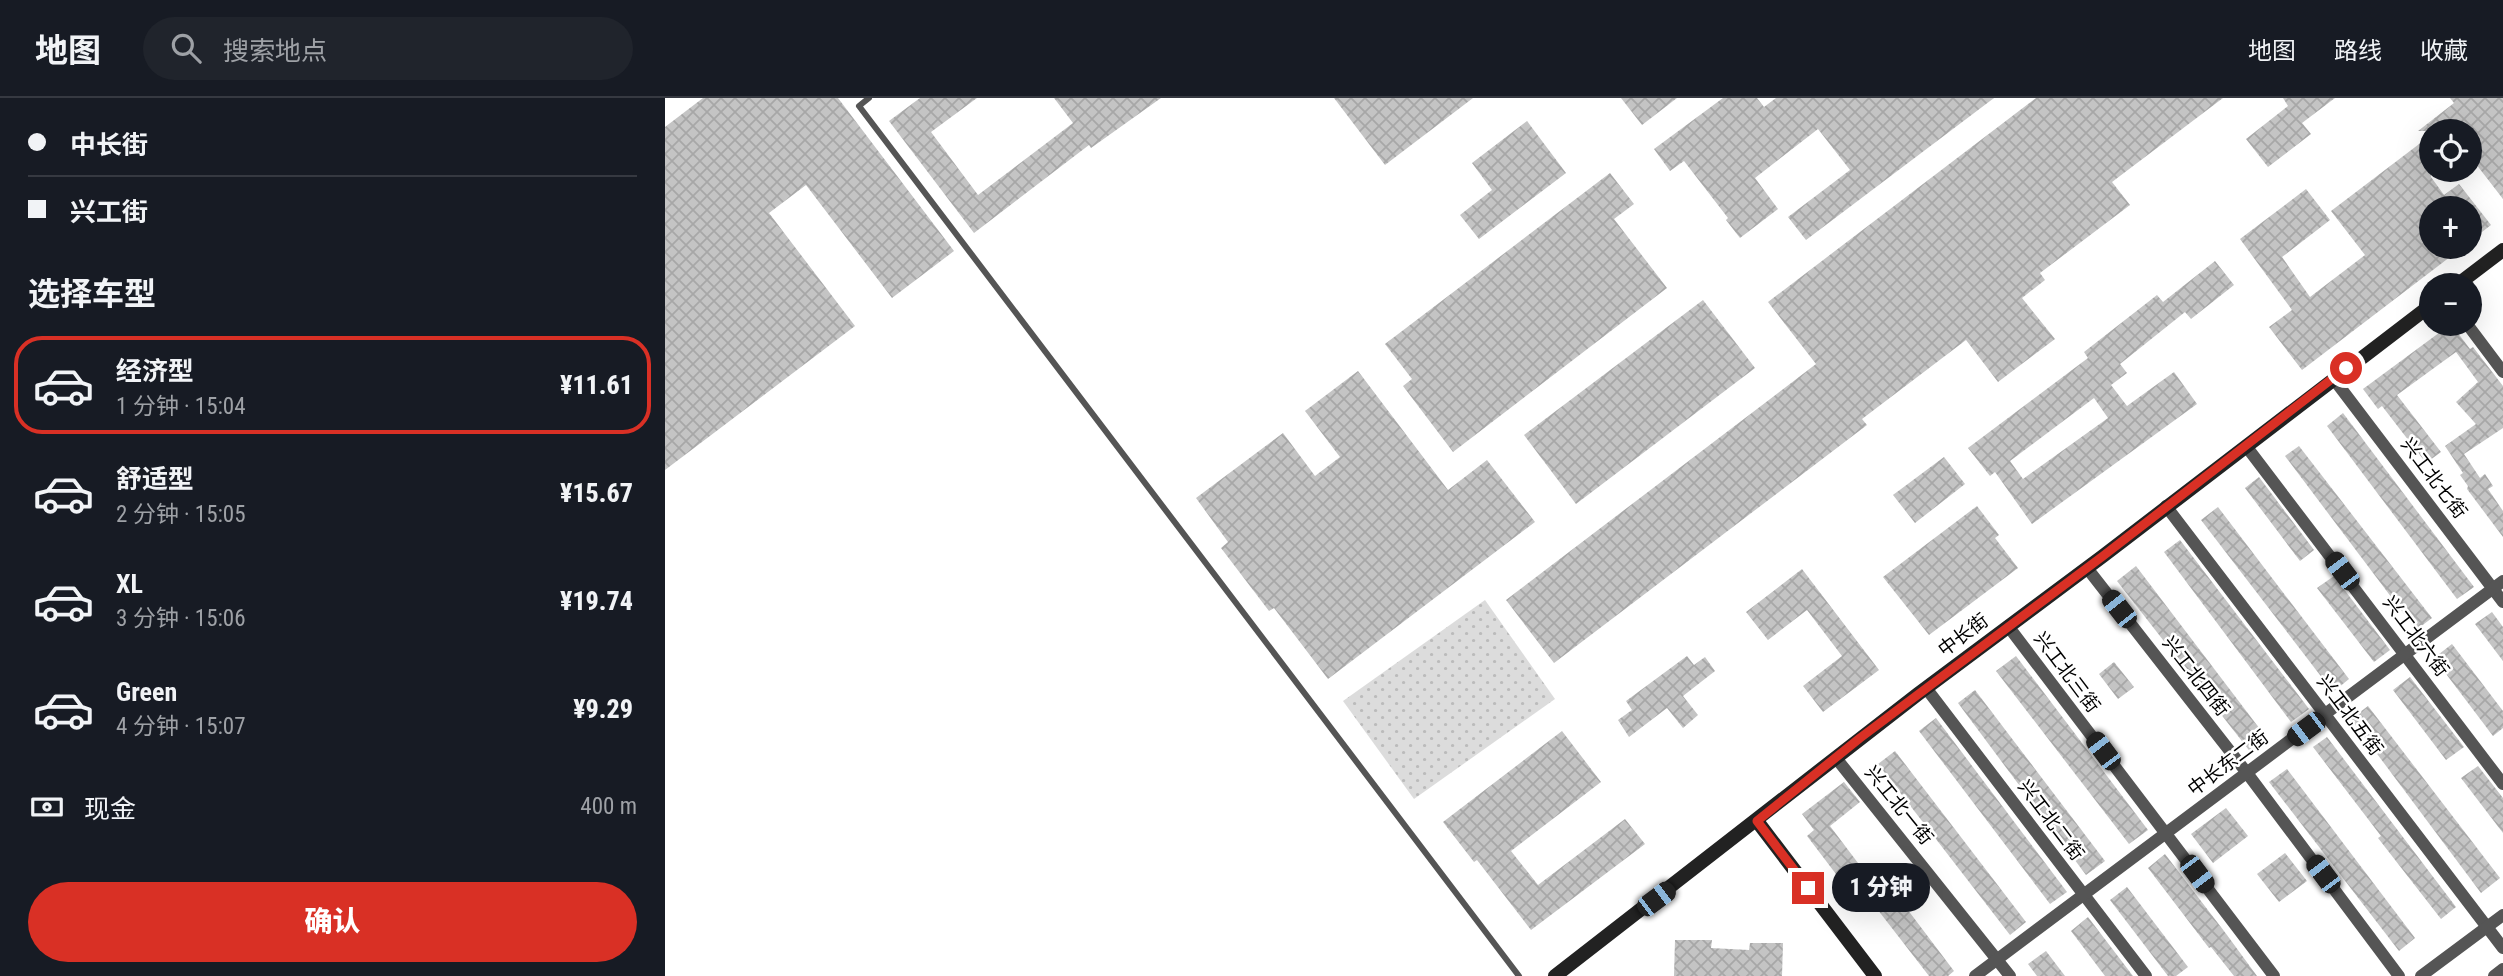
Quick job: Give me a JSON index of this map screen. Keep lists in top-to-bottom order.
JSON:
{
  "streets": {
    "street": [
      "兴工北七街",
      "中长街",
      "兴工北六街",
      "兴工北三街",
      "兴工北四街",
      "兴工北五街",
      "中长东二街",
      "兴工北一街",
      "兴工北二街"
    ]
  },
  "crossings": [
    ["兴工北七街", "中长街"],
    ["兴工北七街", "中长东二街"],
    ["中长街", "兴工北六街"],
    ["中长街", "兴工北三街"],
    ["中长街", "兴工北四街"],
    ["中长街", "兴工北五街"],
    ["中长街", "兴工北一街"],
    ["中长街", "兴工北二街"],
    ["兴工北六街", "中长东二街"],
    ["兴工北三街", "中长东二街"],
    ["兴工北四街", "中长东二街"],
    ["兴工北五街", "中长东二街"],
    ["中长东二街", "兴工北一街"],
    ["中长东二街", "兴工北二街"]
  ],
  "page": {
    "header": "地图",
    "search": "搜索地点",
    "nav": ["地图", "路线", "收藏"],
    "banner": ["中长街", "兴工街"],
    "map_buttons": ["+", "−"],
    "heading": "选择车型",
    "list": [
      {
        "name": "经济型",
        "note": "1 分钟 · 15:04",
        "value": "¥11.61"
      },
      {
        "name": "舒适型",
        "note": "2 分钟 · 15:05",
        "value": "¥15.67"
      },
      {
        "name": "XL",
        "note": "3 分钟 · 15:06",
        "value": "¥19.74"
      },
      {
        "name": "Green",
        "note": "4 分钟 · 15:07",
        "value": "¥9.29"
      }
    ],
    "pay": ["现金", "400 m"],
    "bubble": "1 分钟",
    "buttons": "确认"
  }
}
